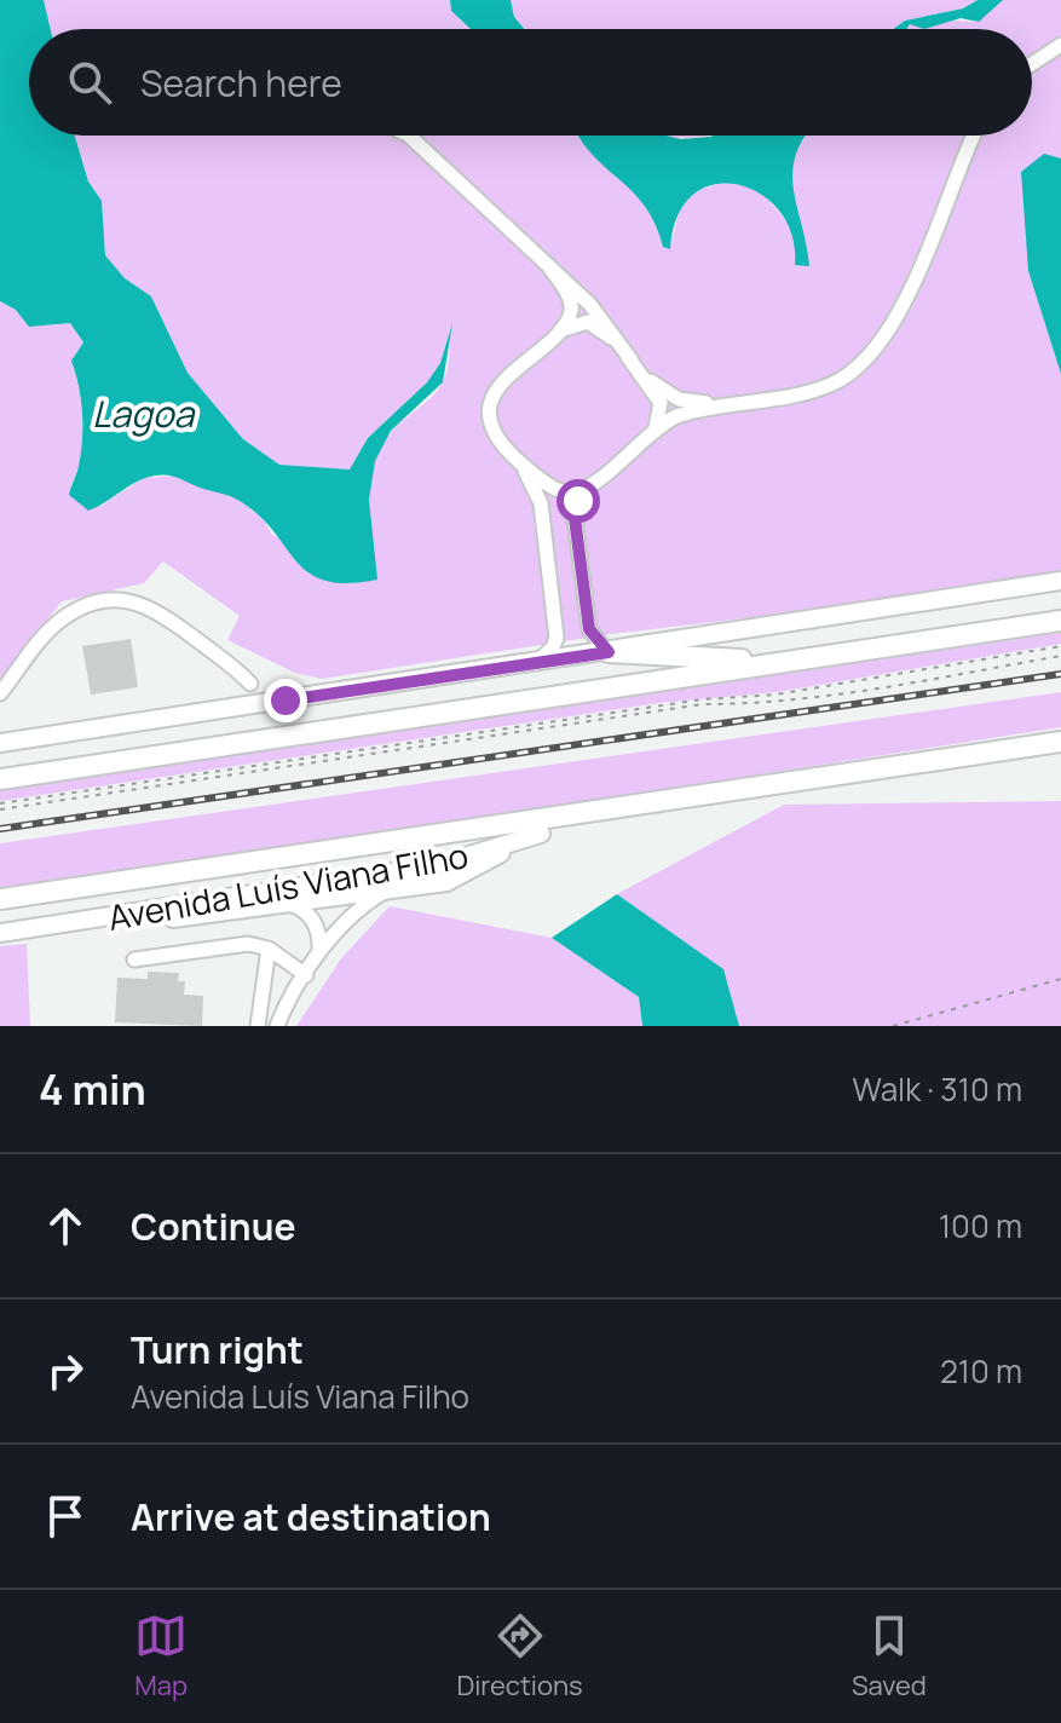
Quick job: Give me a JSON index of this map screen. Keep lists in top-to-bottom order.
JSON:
{
  "streets": {
    "highway": ["Avenida Luís Viana Filho"]
  },
  "water": ["Lagoa"],
  "page": {
    "search": "Search here",
    "heading": ["4 min", "Walk · 310 m"],
    "list": [
      ["Continue", "100 m"],
      ["Turn right", "Avenida Luís Viana Filho", "210 m"],
      "Arrive at destination"
    ],
    "nav": ["Map", "Directions", "Saved"]
  }
}
